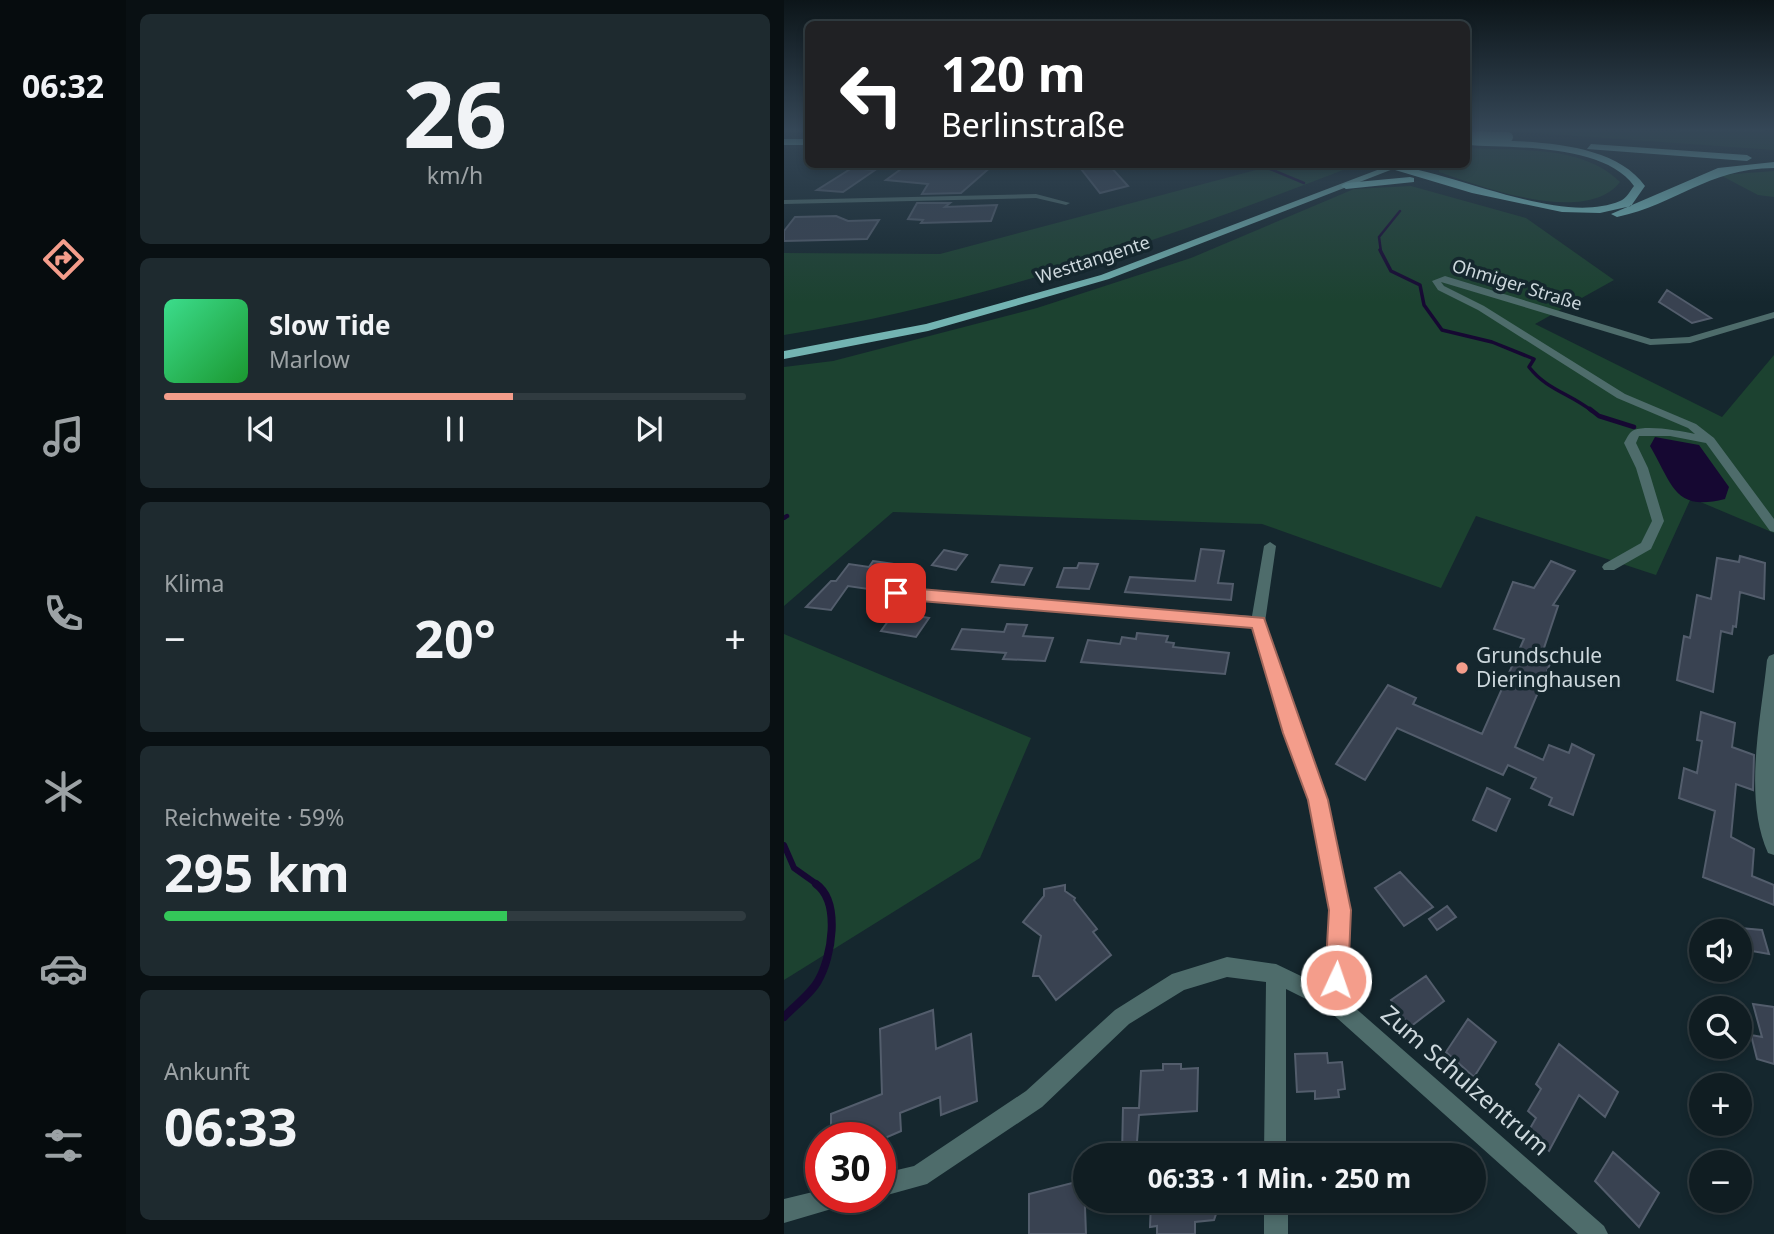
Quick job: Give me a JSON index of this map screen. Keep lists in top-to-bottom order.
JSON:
{
  "streets": {
    "main road": ["Westtangente"],
    "street": ["Ohmiger Straße", "Zum Schulzentrum"]
  },
  "places": ["Grundschule Dieringhausen"],
  "page": {
    "tabs": "06:32",
    "tile": [
      ["26", "km/h"],
      "Klima",
      ["Reichweite · 59%", "295 km"],
      ["Ankunft", "06:33"]
    ],
    "turn": ["120 m", "Berlinstraße"],
    "song": ["Slow Tide", "Marlow"],
    "heat": ["−", "20°", "+"],
    "map_buttons": ["+", "−"],
    "limit": "30",
    "trip": "06:33 · 1 Min. · 250 m"
  }
}
